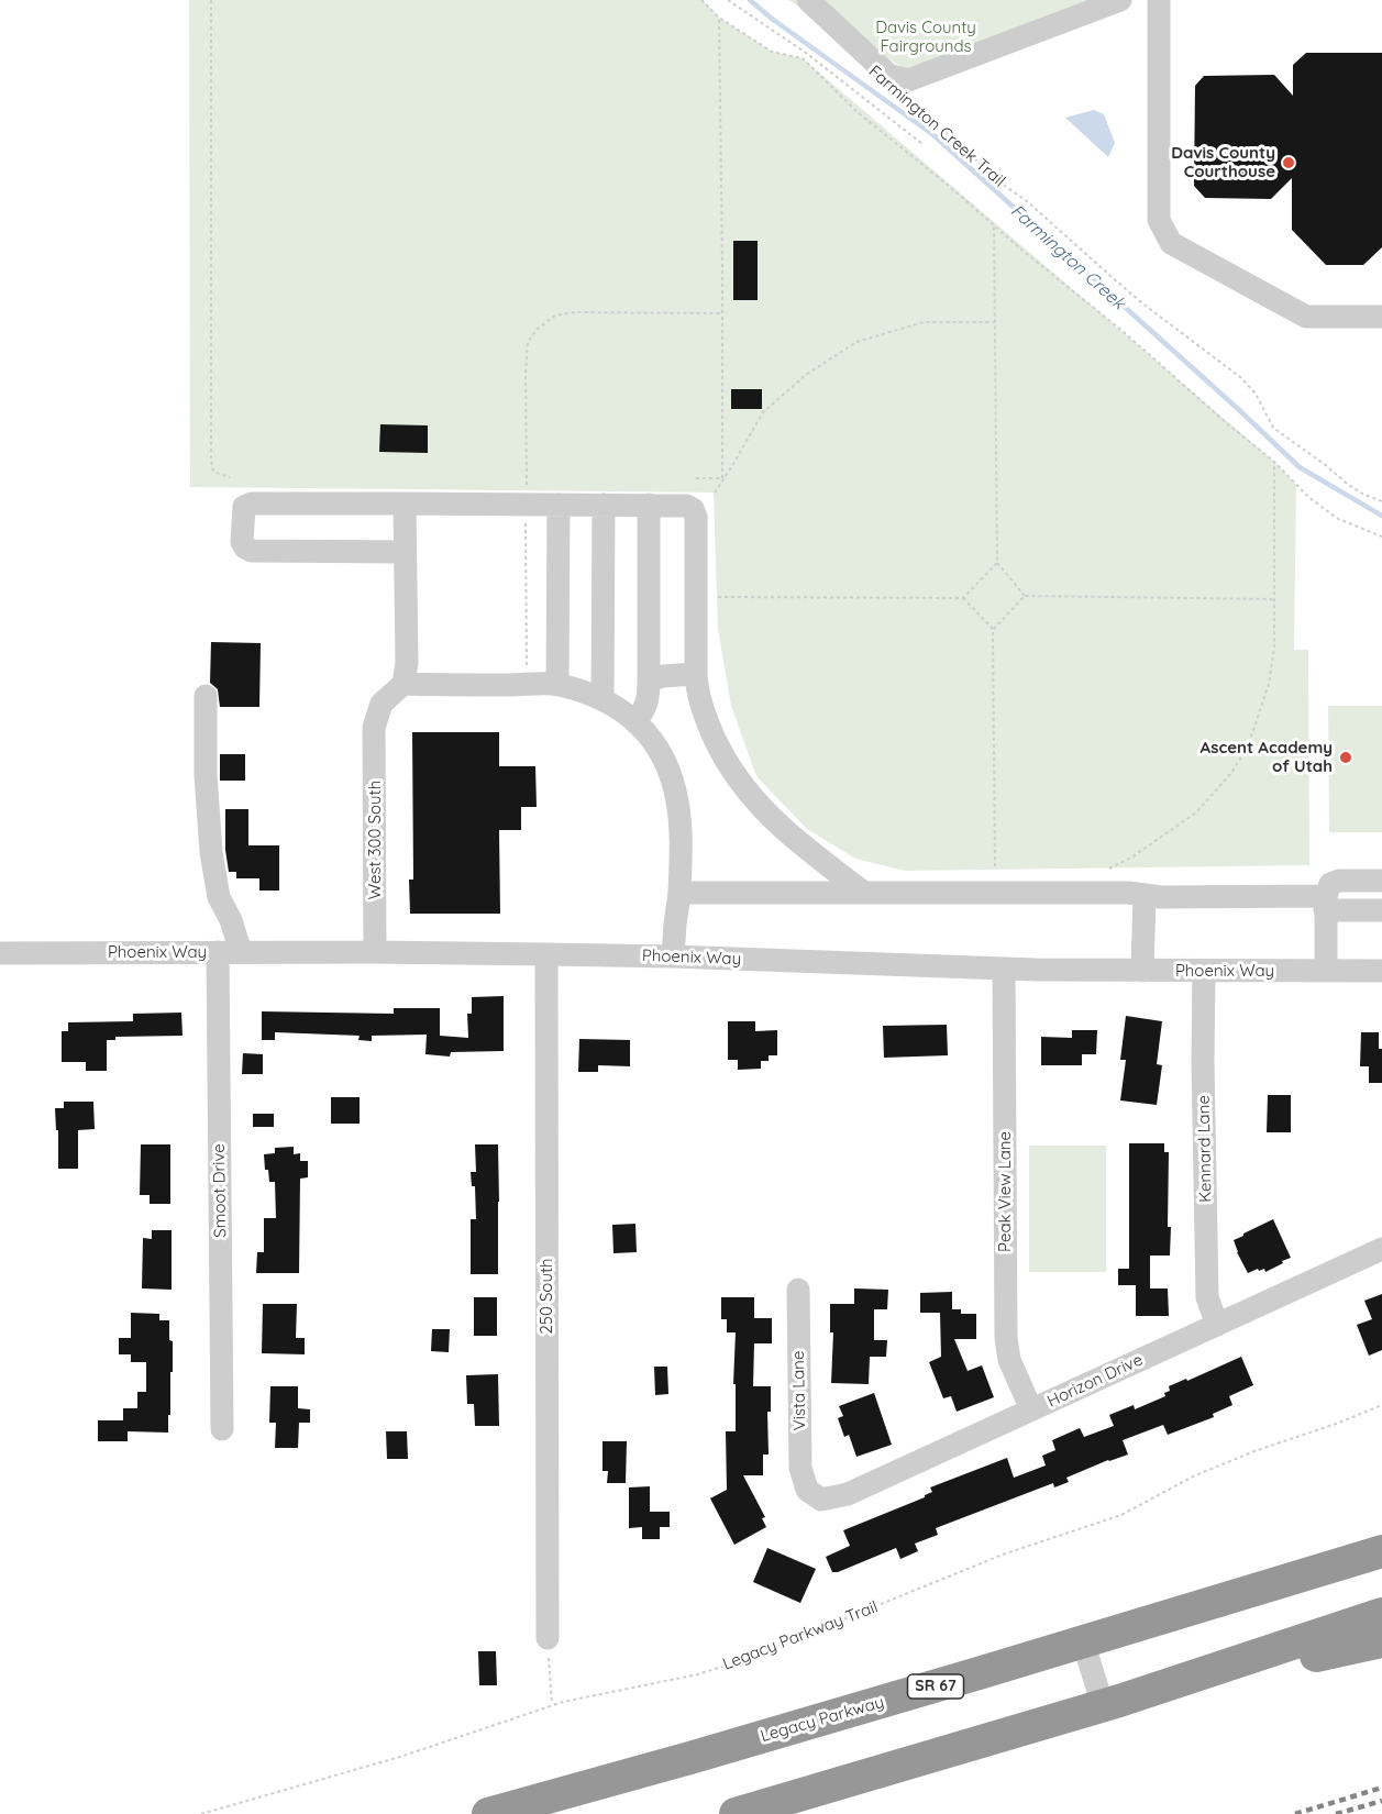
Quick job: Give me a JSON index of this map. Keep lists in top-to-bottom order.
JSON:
{
  "streets": {
    "highway": ["SR 67", "Legacy Parkway"],
    "street": [
      "West 300 South",
      "Phoenix Way",
      "Kennard Lane",
      "Smoot Drive",
      "Peak View Lane",
      "250 South",
      "Horizon Drive",
      "Vista Lane"
    ],
    "path": ["Farmington Creek Trail", "Legacy Parkway Trail"]
  },
  "crossings": [
    ["West 300 South", "Phoenix Way"],
    ["Phoenix Way", "Kennard Lane"],
    ["Phoenix Way", "Smoot Drive"],
    ["Phoenix Way", "Peak View Lane"],
    ["Phoenix Way", "250 South"],
    ["Kennard Lane", "Horizon Drive"],
    ["Peak View Lane", "Horizon Drive"],
    ["Horizon Drive", "Vista Lane"]
  ],
  "water": ["Farmington Creek"],
  "parks": ["Davis County Fairgrounds"],
  "places": ["Davis County Courthouse", "Ascent Academy of Utah"]
}
